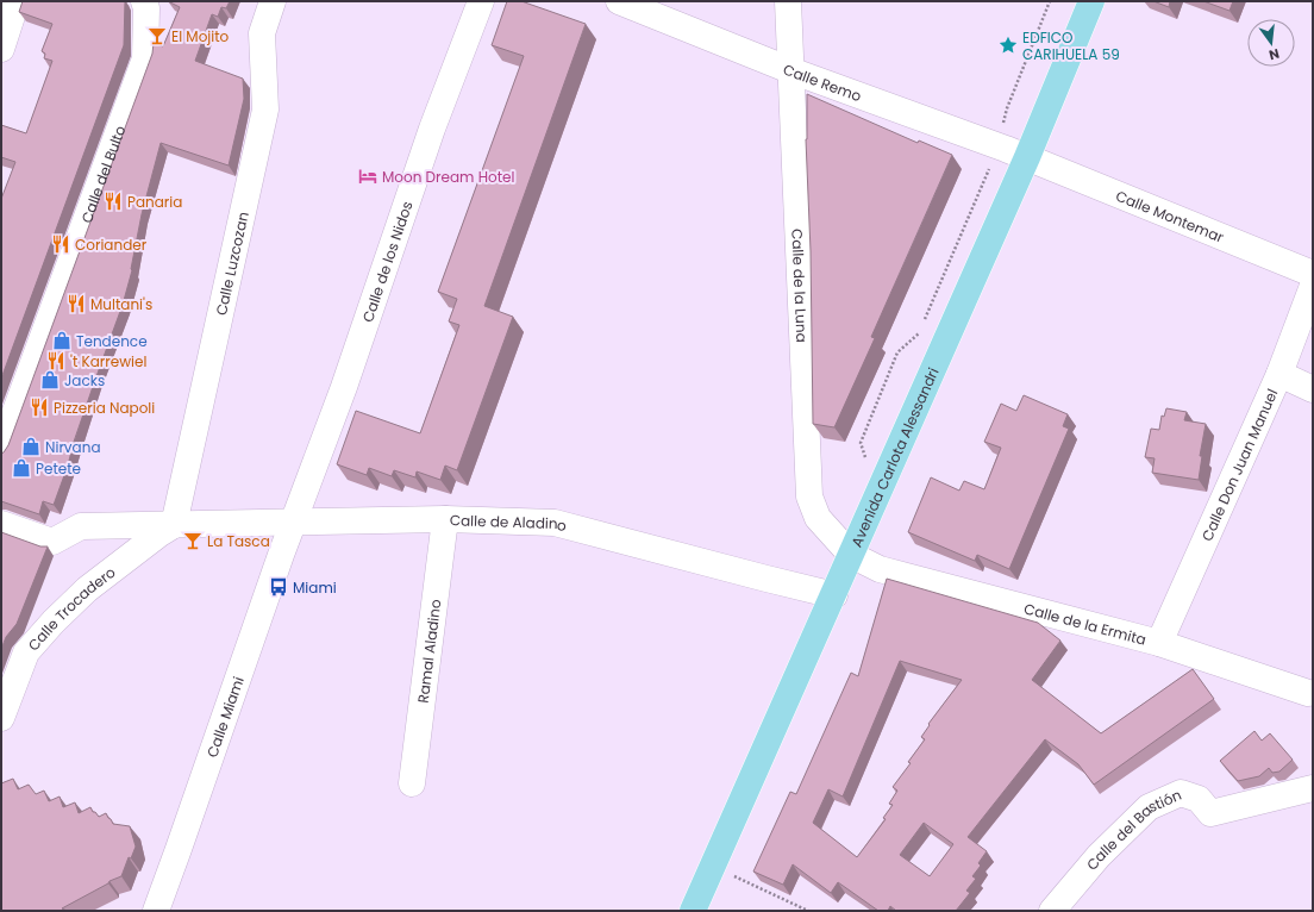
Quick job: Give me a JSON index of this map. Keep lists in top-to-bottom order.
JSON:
{
  "streets": {
    "main road": ["Avenida Carlota Alessandri"],
    "street": [
      "Calle Remo",
      "Calle del Bulto",
      "Calle Montemar",
      "Calle de los Nidos",
      "Calle Luzcozan",
      "Calle de la Luna",
      "Calle Don Juan Manuel",
      "Calle de Aladino",
      "Calle Trocadero",
      "Calle de la Ermita",
      "Ramal Aladino",
      "Calle Miami",
      "Calle del Bastión"
    ]
  },
  "crossings": [
    ["Calle Remo", "Calle Montemar"],
    ["Calle Remo", "Calle de la Luna"],
    ["Calle Remo", "Avenida Carlota Alessandri"],
    ["Calle Montemar", "Avenida Carlota Alessandri"],
    ["Calle de los Nidos", "Calle de Aladino"],
    ["Calle de los Nidos", "Calle Miami"],
    ["Calle Luzcozan", "Calle de Aladino"],
    ["Calle Luzcozan", "Calle Trocadero"],
    ["Calle de la Luna", "Avenida Carlota Alessandri"],
    ["Calle de la Luna", "Calle de la Ermita"],
    ["Avenida Carlota Alessandri", "Calle de Aladino"],
    ["Avenida Carlota Alessandri", "Calle de la Ermita"],
    ["Calle Don Juan Manuel", "Calle de la Ermita"],
    ["Calle de Aladino", "Calle Trocadero"],
    ["Calle de Aladino", "Ramal Aladino"],
    ["Calle de Aladino", "Calle Miami"]
  ],
  "places": {
    "bar": ["El Mojito", "La Tasca"],
    "place": ["EDFICO CARIHUELA 59"],
    "hotel": ["Moon Dream Hotel"],
    "restaurant": [
      "Panaria",
      "Coriander",
      "Multani's",
      "'t Karrewiel",
      "Pizzeria Napoli"
    ],
    "shop": [
      "Tendence",
      "Jacks",
      "Nirvana",
      "Petete"
    ],
    "bus stop": ["Miami"]
  },
  "north": "bottom"
}
